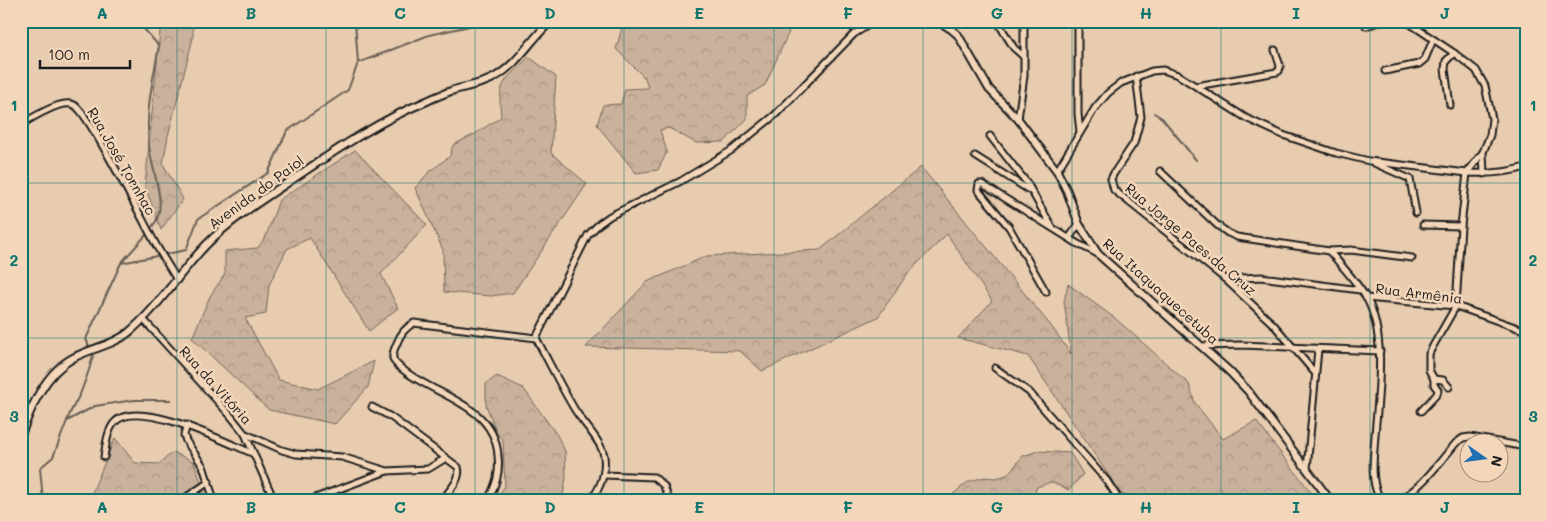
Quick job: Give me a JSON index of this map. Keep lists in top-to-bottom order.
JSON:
{
  "streets": {
    "street": [
      "Rua José Tornhac",
      "Avenida do Paiol",
      "Rua Jorge Paes da Cruz",
      "Rua Itaquaquecetuba",
      "Rua Armênia",
      "Rua da Vitória"
    ]
  },
  "crossings": [
    ["Rua José Tornhac", "Avenida do Paiol"],
    ["Avenida do Paiol", "Rua da Vitória"]
  ],
  "scale_bar": "100 m",
  "north": "right",
  "grid": {
    "columns": [
      "A",
      "B",
      "C",
      "D",
      "E",
      "F",
      "G",
      "H",
      "I",
      "J"
    ],
    "rows": ["1", "2", "3"]
  }
}
